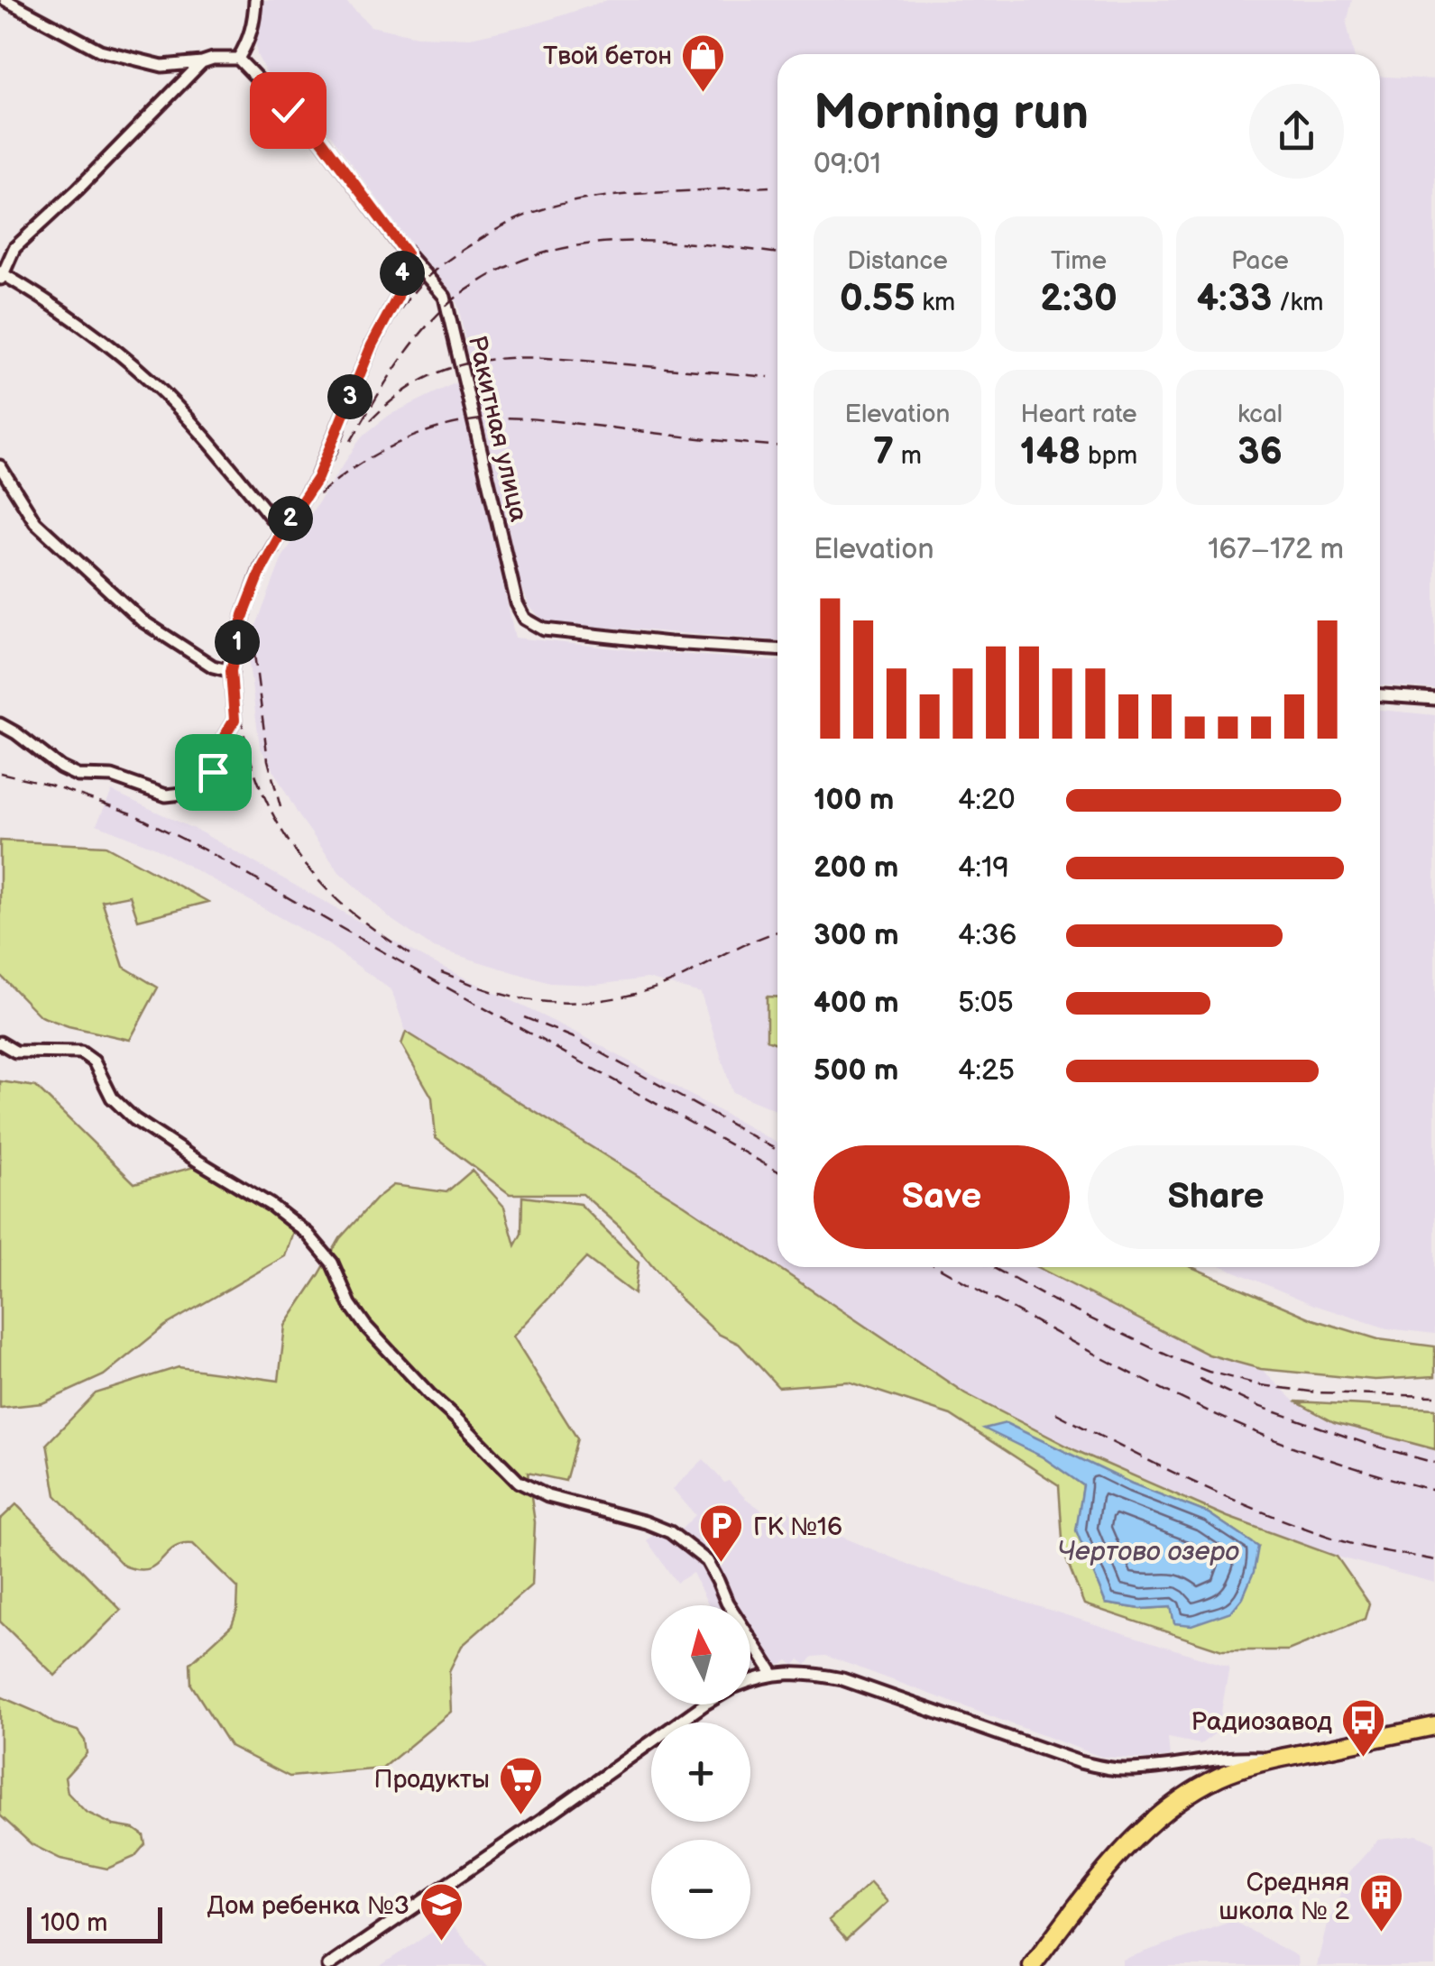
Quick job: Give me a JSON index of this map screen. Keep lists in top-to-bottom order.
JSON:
{
  "streets": {
    "street": ["Ракитная улица"]
  },
  "water": ["Чертово озеро"],
  "places": {
    "shop": ["Твой бетон"],
    "parking": ["ГК №16"],
    "bus stop": ["Радиозавод"],
    "supermarket": ["Продукты"],
    "building": ["Средняя школа № 2"],
    "school or university": ["Дом ребенка №3"]
  },
  "scale_bar": "100 m",
  "north": "top",
  "page": {
    "heading": ["Morning run", "09:01"],
    "stats": [
      ["Distance", "0.55 km"],
      ["Time", "2:30"],
      ["Pace", "4:33 /km"],
      ["Elevation", "7 m"],
      ["Heart rate", "148 bpm"],
      ["kcal", "36"]
    ],
    "pins": [
      "4",
      "3",
      "2",
      "1"
    ],
    "chart": ["Elevation", "167–172 m"],
    "list": [
      {
        "name": "100 m",
        "note": "4:20"
      },
      {
        "name": "200 m",
        "note": "4:19"
      },
      {
        "name": "300 m",
        "note": "4:36"
      },
      {
        "name": "400 m",
        "note": "5:05"
      },
      {
        "name": "500 m",
        "note": "4:25"
      }
    ],
    "buttons": ["Save", "Share"],
    "map_buttons": ["+", "−"],
    "scale": "100 m"
  }
}
